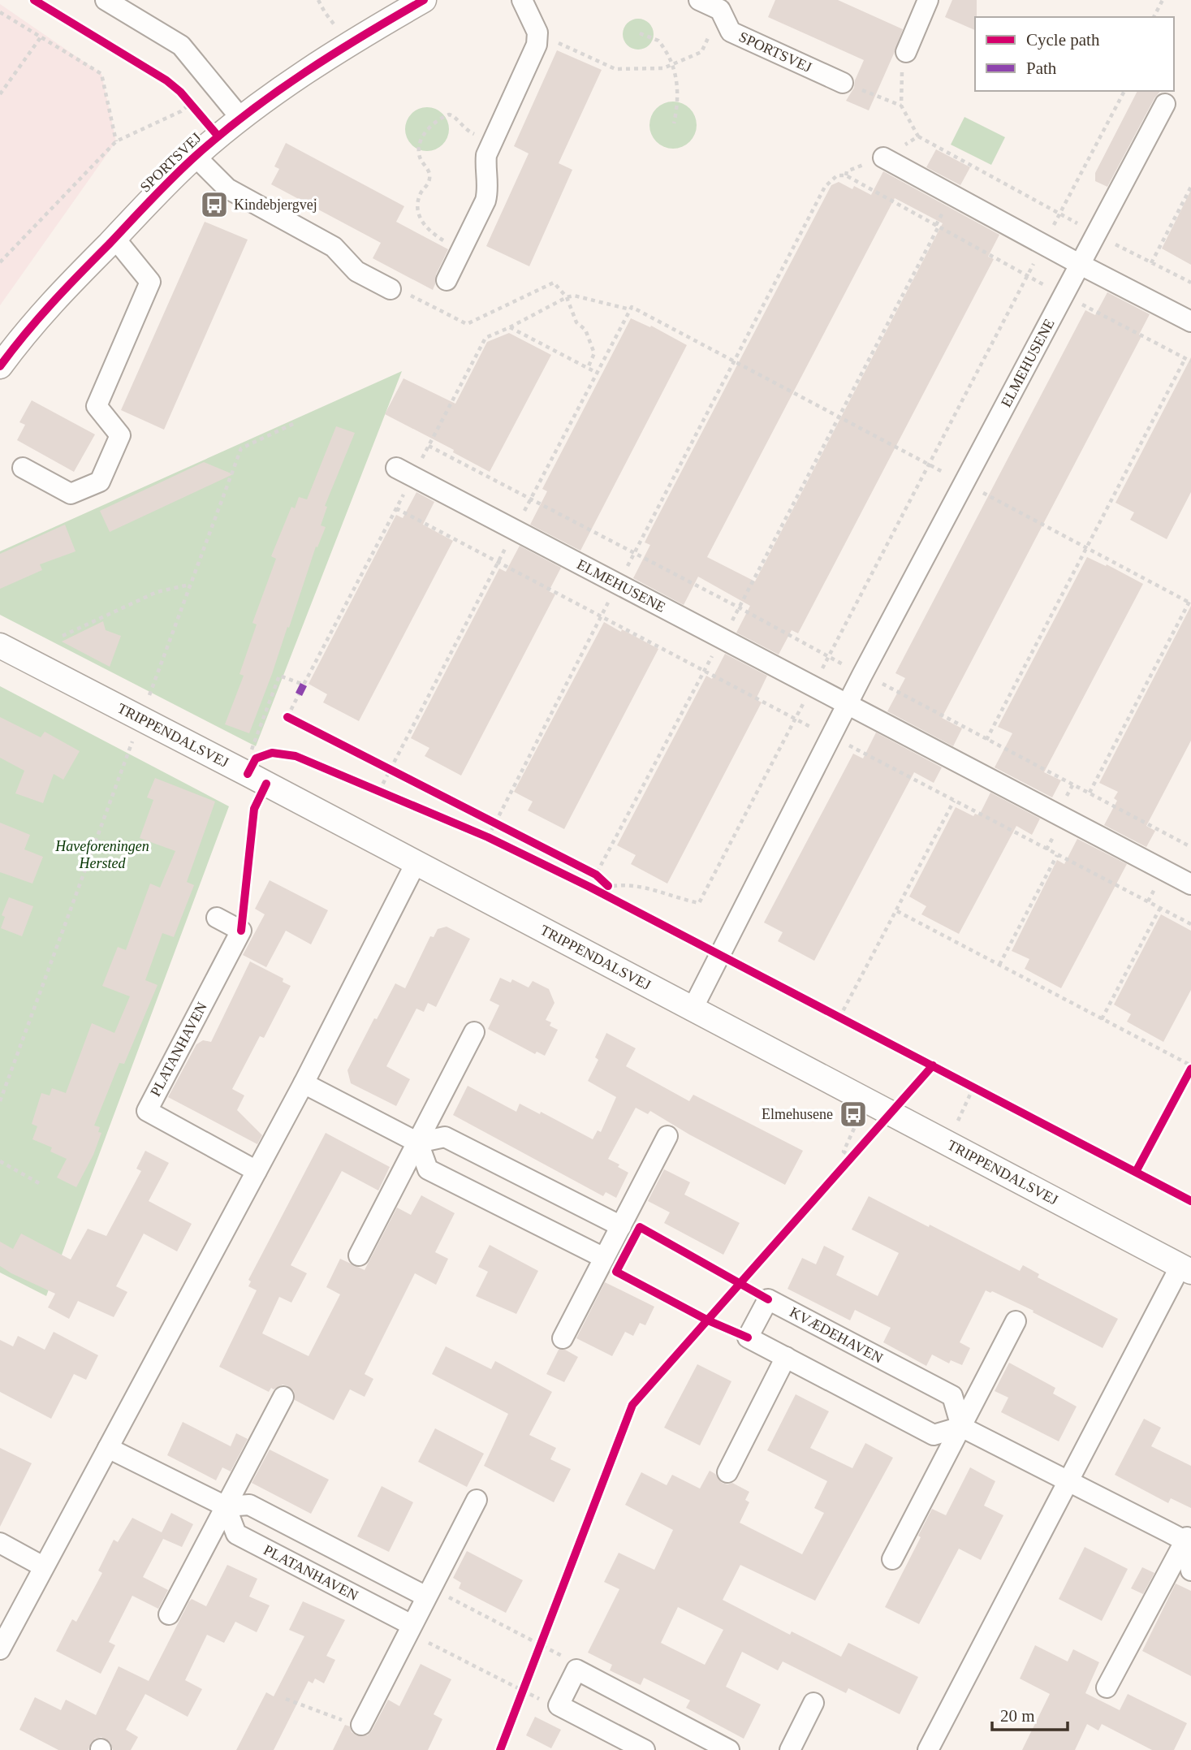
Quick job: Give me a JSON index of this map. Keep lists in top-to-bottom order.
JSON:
{
  "streets": {
    "street": [
      "SPORTSVEJ",
      "ELMEHUSENE",
      "TRIPPENDALSVEJ",
      "PLATANHAVEN",
      "KVÆDEHAVEN"
    ]
  },
  "crossings": [
    ["ELMEHUSENE", "TRIPPENDALSVEJ"]
  ],
  "parks": ["Haveforeningen Hersted"],
  "places": {
    "bus stop": ["Kindebjergvej", "Elmehusene"]
  },
  "legend": ["Cycle path", "Path"],
  "scale_bar": "20 m"
}
